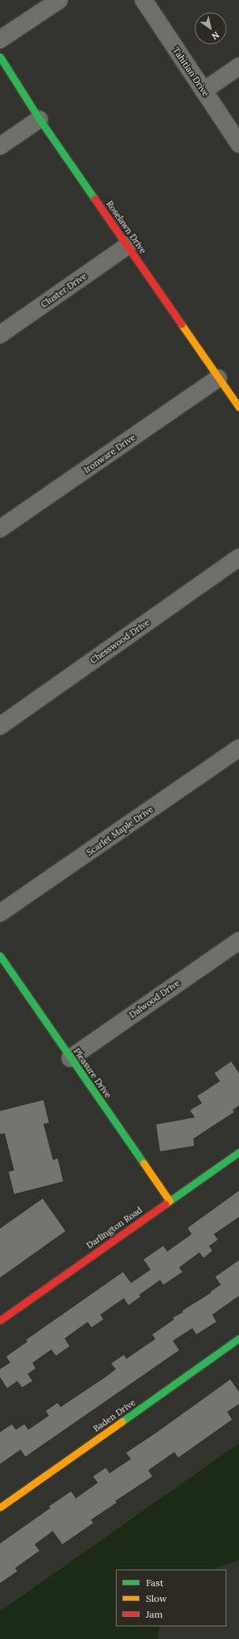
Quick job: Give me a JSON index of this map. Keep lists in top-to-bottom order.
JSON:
{
  "streets": {
    "street": [
      "Tahitian Drive",
      "Roselawn Drive",
      "Cluster Drive",
      "Ironware Drive",
      "Chesswood Drive",
      "Scarlet Maple Drive",
      "Dalwood Drive",
      "Pleasure Drive",
      "Darlington Road",
      "Baden Drive"
    ]
  },
  "crossings": [
    ["Roselawn Drive", "Cluster Drive"],
    ["Roselawn Drive", "Ironware Drive"],
    ["Dalwood Drive", "Pleasure Drive"],
    ["Pleasure Drive", "Darlington Road"]
  ],
  "legend": ["Fast", "Slow", "Jam"],
  "north": "bottom right"
}
